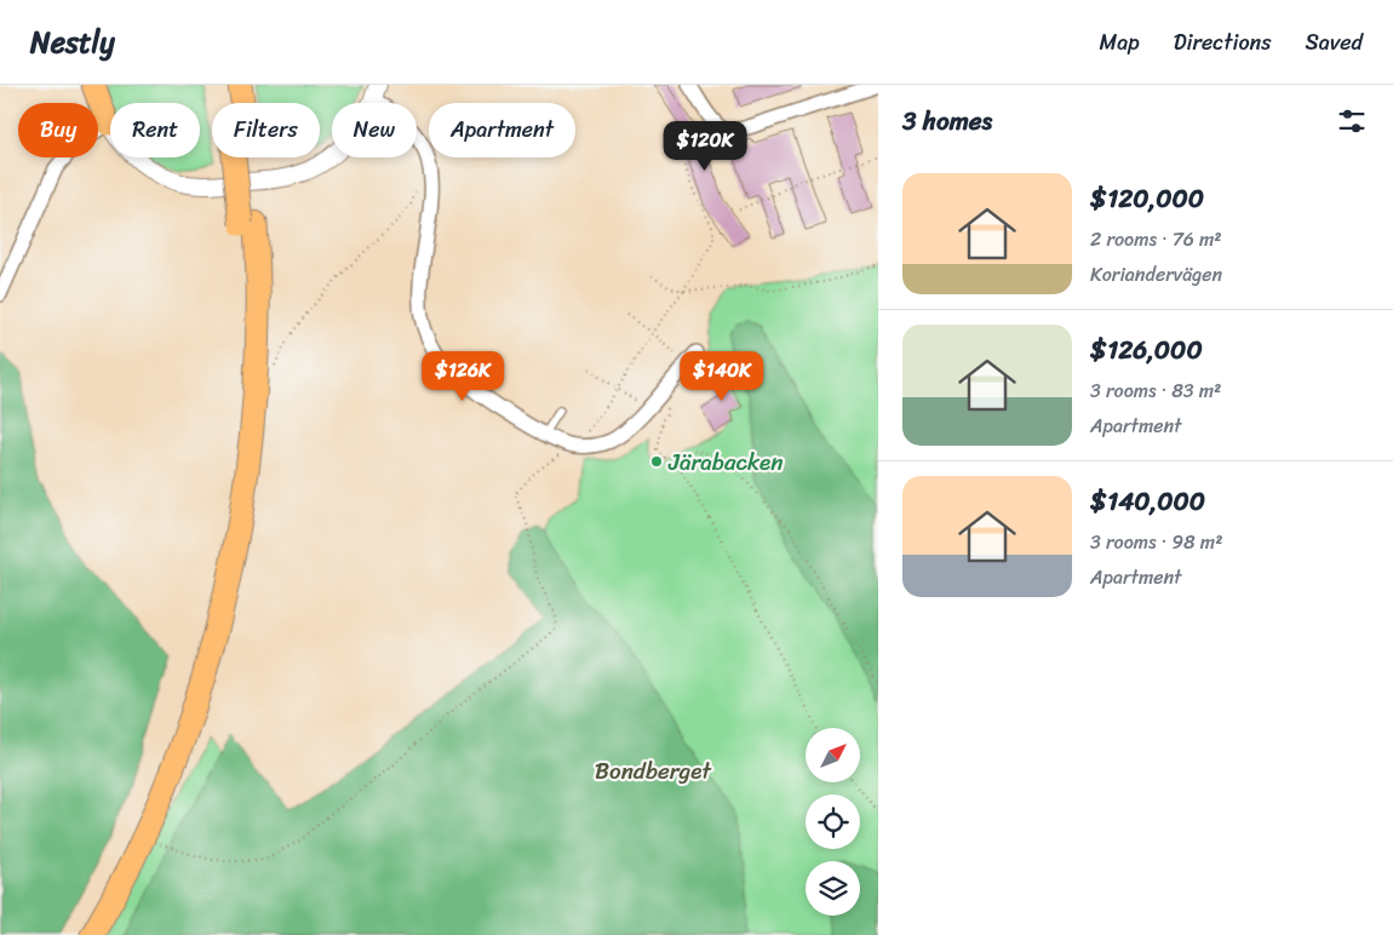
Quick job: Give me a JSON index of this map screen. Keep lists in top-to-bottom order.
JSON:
{
  "parks": ["Bondberget"],
  "places": ["Järabacken"],
  "north": "top right",
  "page": {
    "header": "Nestly",
    "nav": ["Map", "Directions", "Saved"],
    "heading": "3 homes",
    "chip": [
      "Buy",
      "Rent",
      "Filters",
      "New",
      "Apartment"
    ],
    "price": ["$120K", "$126K", "$140K"],
    "list": [
      {
        "name": "$120,000",
        "note": "2 rooms · 76 m² · Koriandervägen"
      },
      {
        "name": "$126,000",
        "note": "3 rooms · 83 m² · Apartment"
      },
      {
        "name": "$140,000",
        "note": "3 rooms · 98 m² · Apartment"
      }
    ]
  }
}
